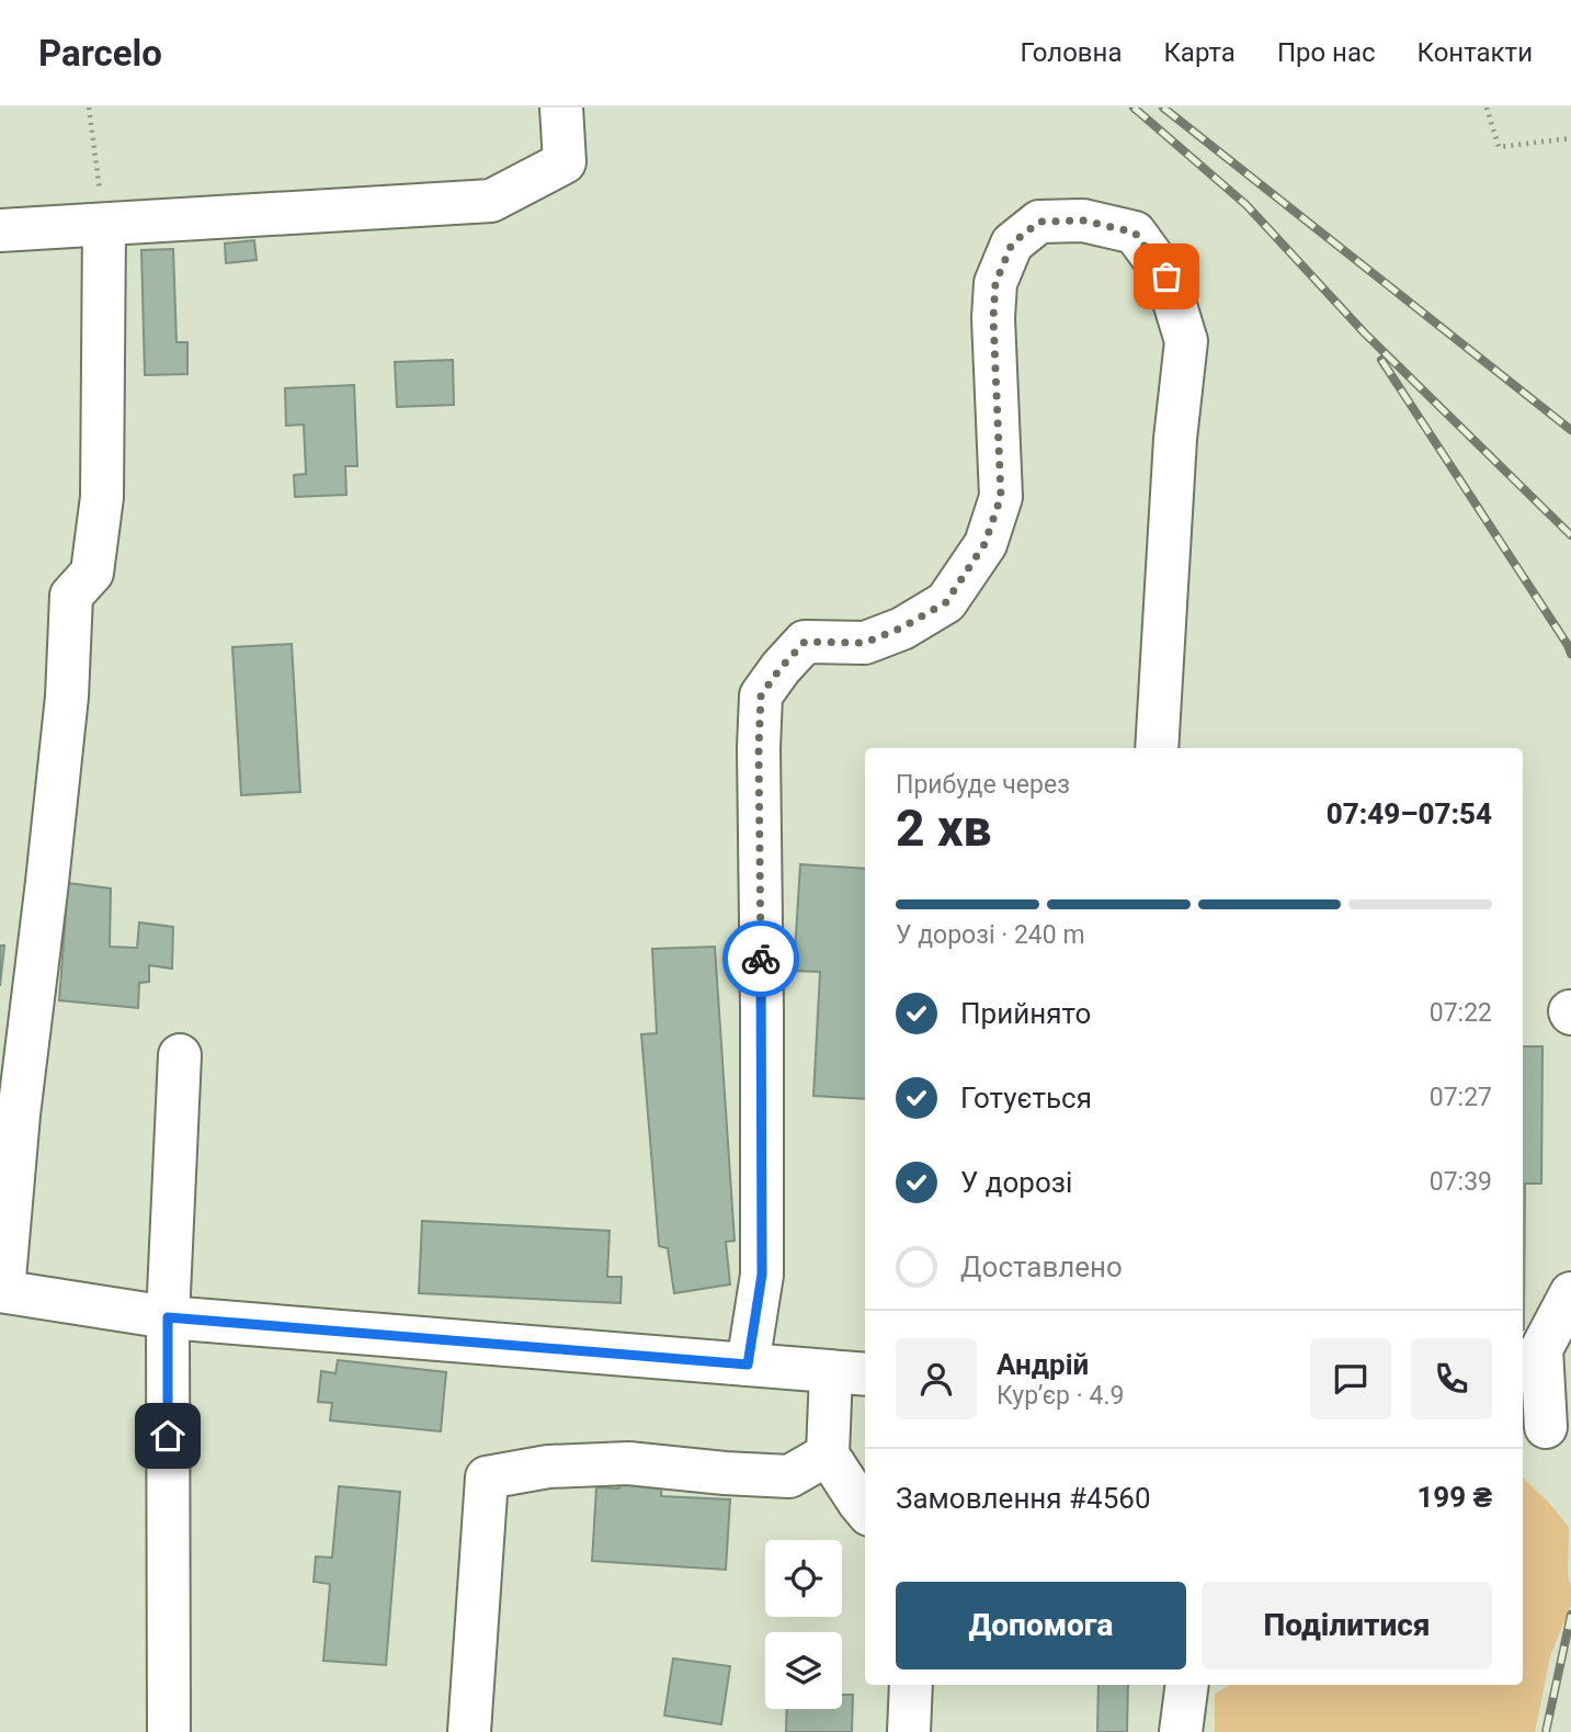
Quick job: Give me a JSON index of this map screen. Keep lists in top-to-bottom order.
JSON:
{
  "page": {
    "header": "Parcelo",
    "nav": [
      "Головна",
      "Карта",
      "Про нас",
      "Контакти"
    ],
    "heading": ["2 хв", "Прибуде через", "07:49–07:54"],
    "panel": [
      "Андрій",
      "Кур’єр · 4.9",
      "Замовлення #4560",
      "199 ₴"
    ],
    "bar": "У дорозі · 240 m",
    "list": [
      ["Прийнято", "07:22"],
      ["Готується", "07:27"],
      ["У дорозі", "07:39"],
      "Доставлено"
    ],
    "buttons": ["Допомога", "Поділитися"]
  }
}
